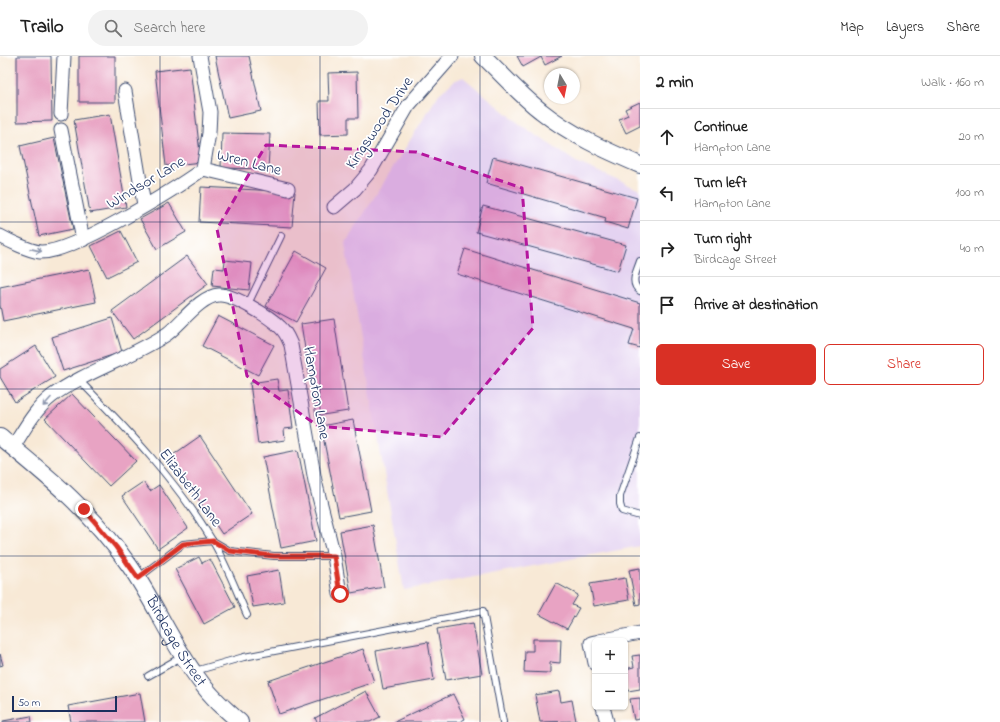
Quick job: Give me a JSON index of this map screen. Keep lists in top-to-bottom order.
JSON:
{
  "streets": {
    "street": [
      "Kingswood Drive",
      "Wren Lane",
      "Windsor Lane",
      "Hampton Lane",
      "Birdcage Street"
    ],
    "lane": ["Elizabeth Lane"]
  },
  "crossings": [
    ["Wren Lane", "Windsor Lane"],
    ["Hampton Lane", "Elizabeth Lane"],
    ["Hampton Lane", "Birdcage Street"]
  ],
  "scale_bar": "50 m",
  "north": "bottom",
  "page": {
    "header": "Trailo",
    "search": "Search here",
    "nav": ["Map", "Layers", "Share"],
    "heading": ["2 min", "Walk · 160 m"],
    "list": [
      ["Continue", "Hampton Lane", "20 m"],
      ["Turn left", "Hampton Lane", "100 m"],
      ["Turn right", "Birdcage Street", "40 m"],
      "Arrive at destination"
    ],
    "buttons": ["Save", "Share"],
    "map_buttons": ["+", "−"],
    "scale": "50 m"
  }
}
